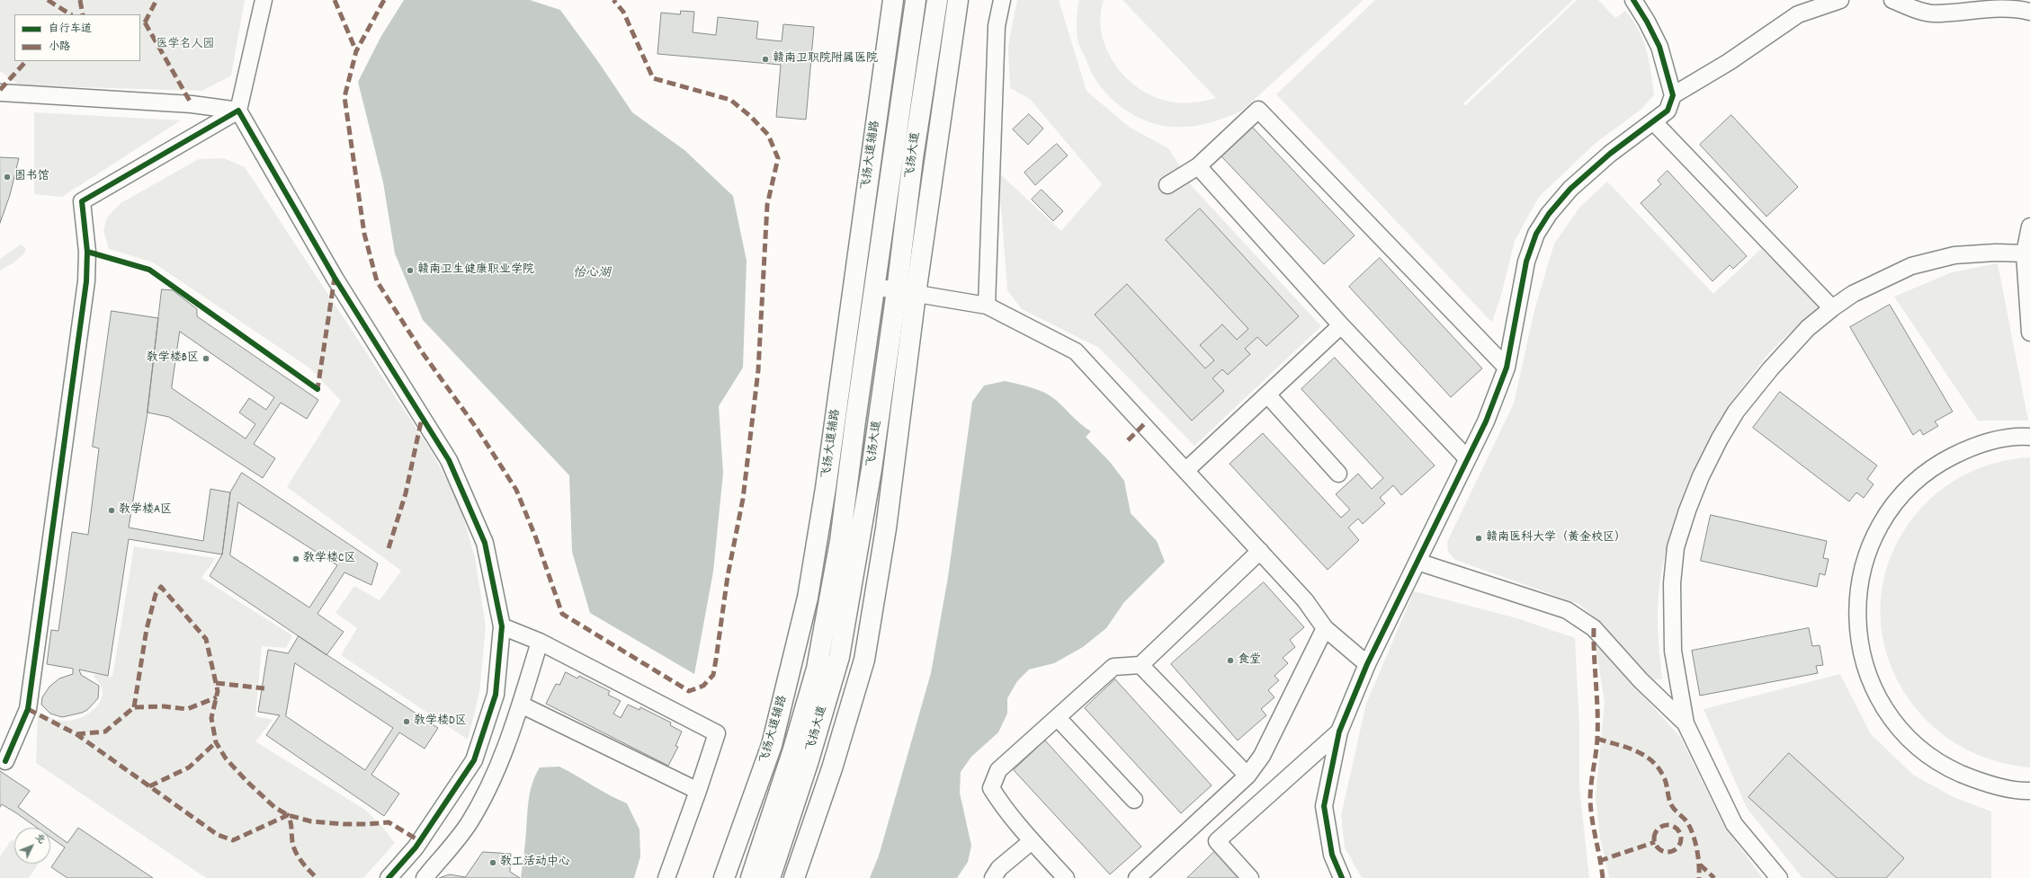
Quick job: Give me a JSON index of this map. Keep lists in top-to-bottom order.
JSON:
{
  "streets": {
    "street": ["飞扬大道辅路", "飞扬大道"]
  },
  "water": ["怡心湖"],
  "parks": ["医学名人园"],
  "places": [
    "赣南卫职院附属医院",
    "图书馆",
    "赣南卫生健康职业学院",
    "教学楼B区",
    "教学楼A区",
    "赣南医科大学（黄金校区）",
    "教学楼C区",
    "食堂",
    "教学楼D区",
    "教工活动中心"
  ],
  "legend": ["自行车道", "小路"],
  "north": "top right"
}
